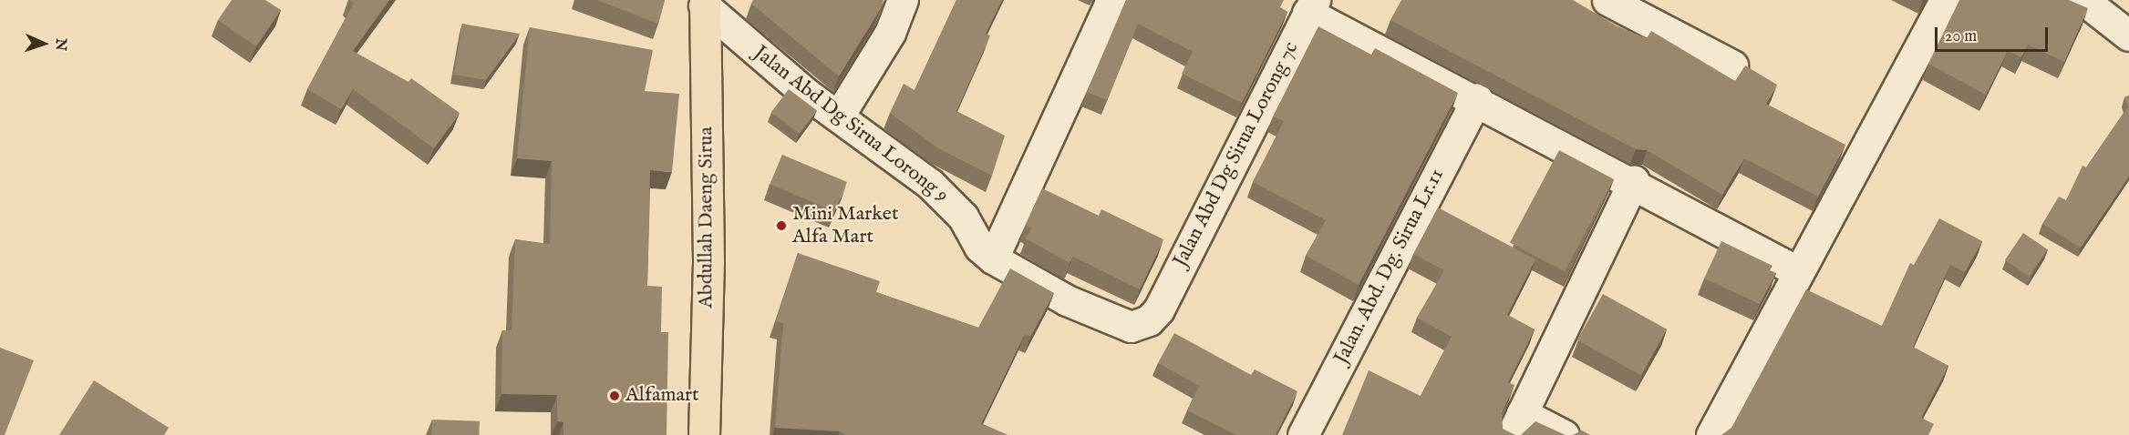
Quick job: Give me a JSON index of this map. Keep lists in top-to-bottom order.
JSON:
{
  "streets": {
    "main road": ["Abdullah Daeng Sirua"],
    "street": ["Jalan Abd Dg Sirua Lorong 9", "Jalan Abd Dg Sirua Lorong 7c", "Jalan. Abd. Dg. Sirua Lr.11"]
  },
  "crossings": [
    ["Jalan Abd Dg Sirua Lorong 9", "Jalan Abd Dg Sirua Lorong 7c"],
    ["Jalan Abd Dg Sirua Lorong 9", "Abdullah Daeng Sirua"]
  ],
  "places": ["Mini Market Alfa Mart", "Alfamart"],
  "scale_bar": "20 m",
  "north": "right"
}
